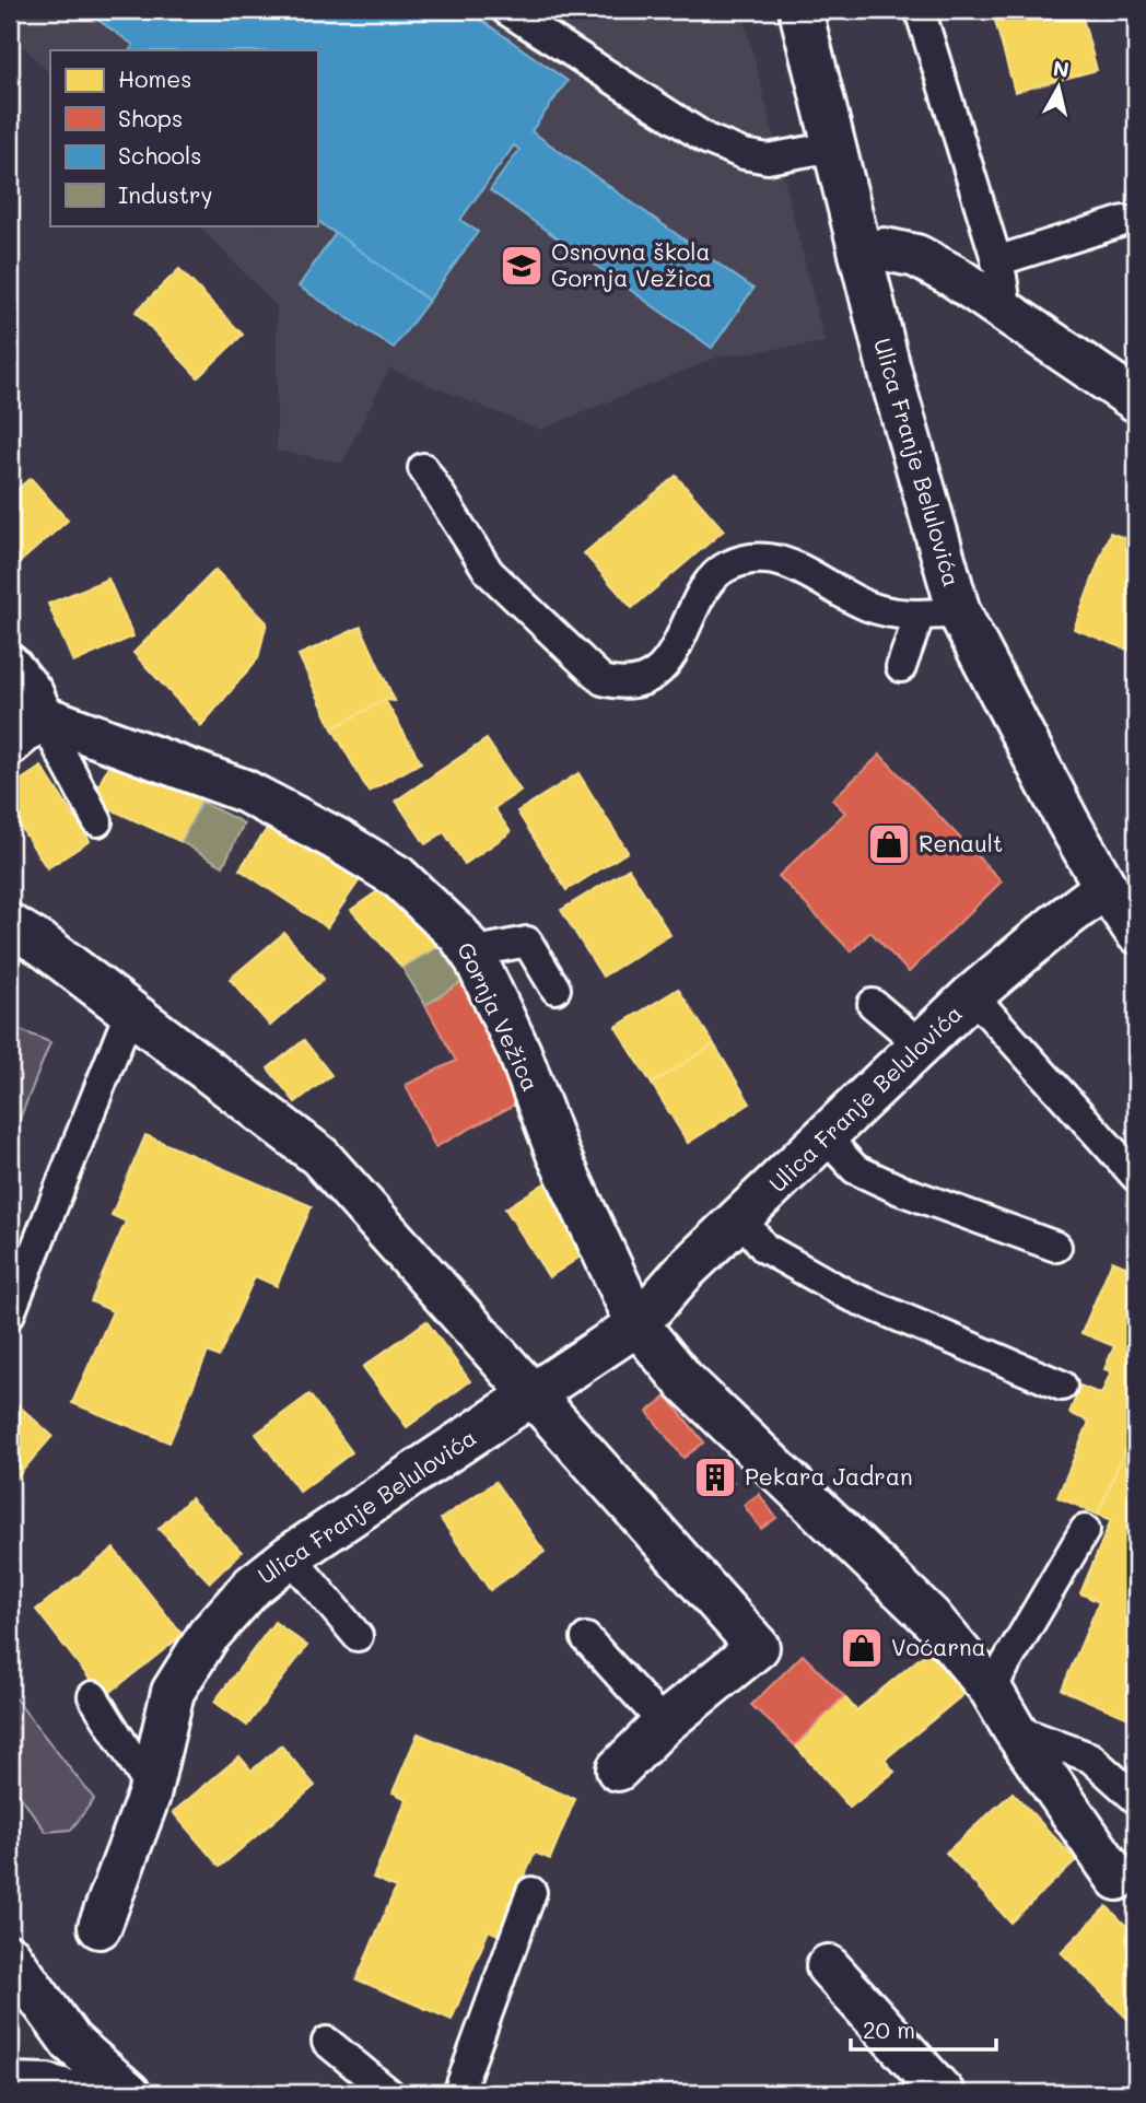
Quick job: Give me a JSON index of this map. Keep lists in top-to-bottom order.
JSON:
{
  "streets": {
    "street": ["Ulica Franje Belulovića", "Gornja Vežica"]
  },
  "crossings": [
    ["Ulica Franje Belulovića", "Gornja Vežica"]
  ],
  "places": {
    "school or university": ["Osnovna škola Gornja Vežica"],
    "shop": ["Renault", "Voćarna"],
    "building": ["Pekara Jadran"]
  },
  "legend": [
    "Homes",
    "Shops",
    "Schools",
    "Industry"
  ],
  "scale_bar": "20 m",
  "north": "top"
}
